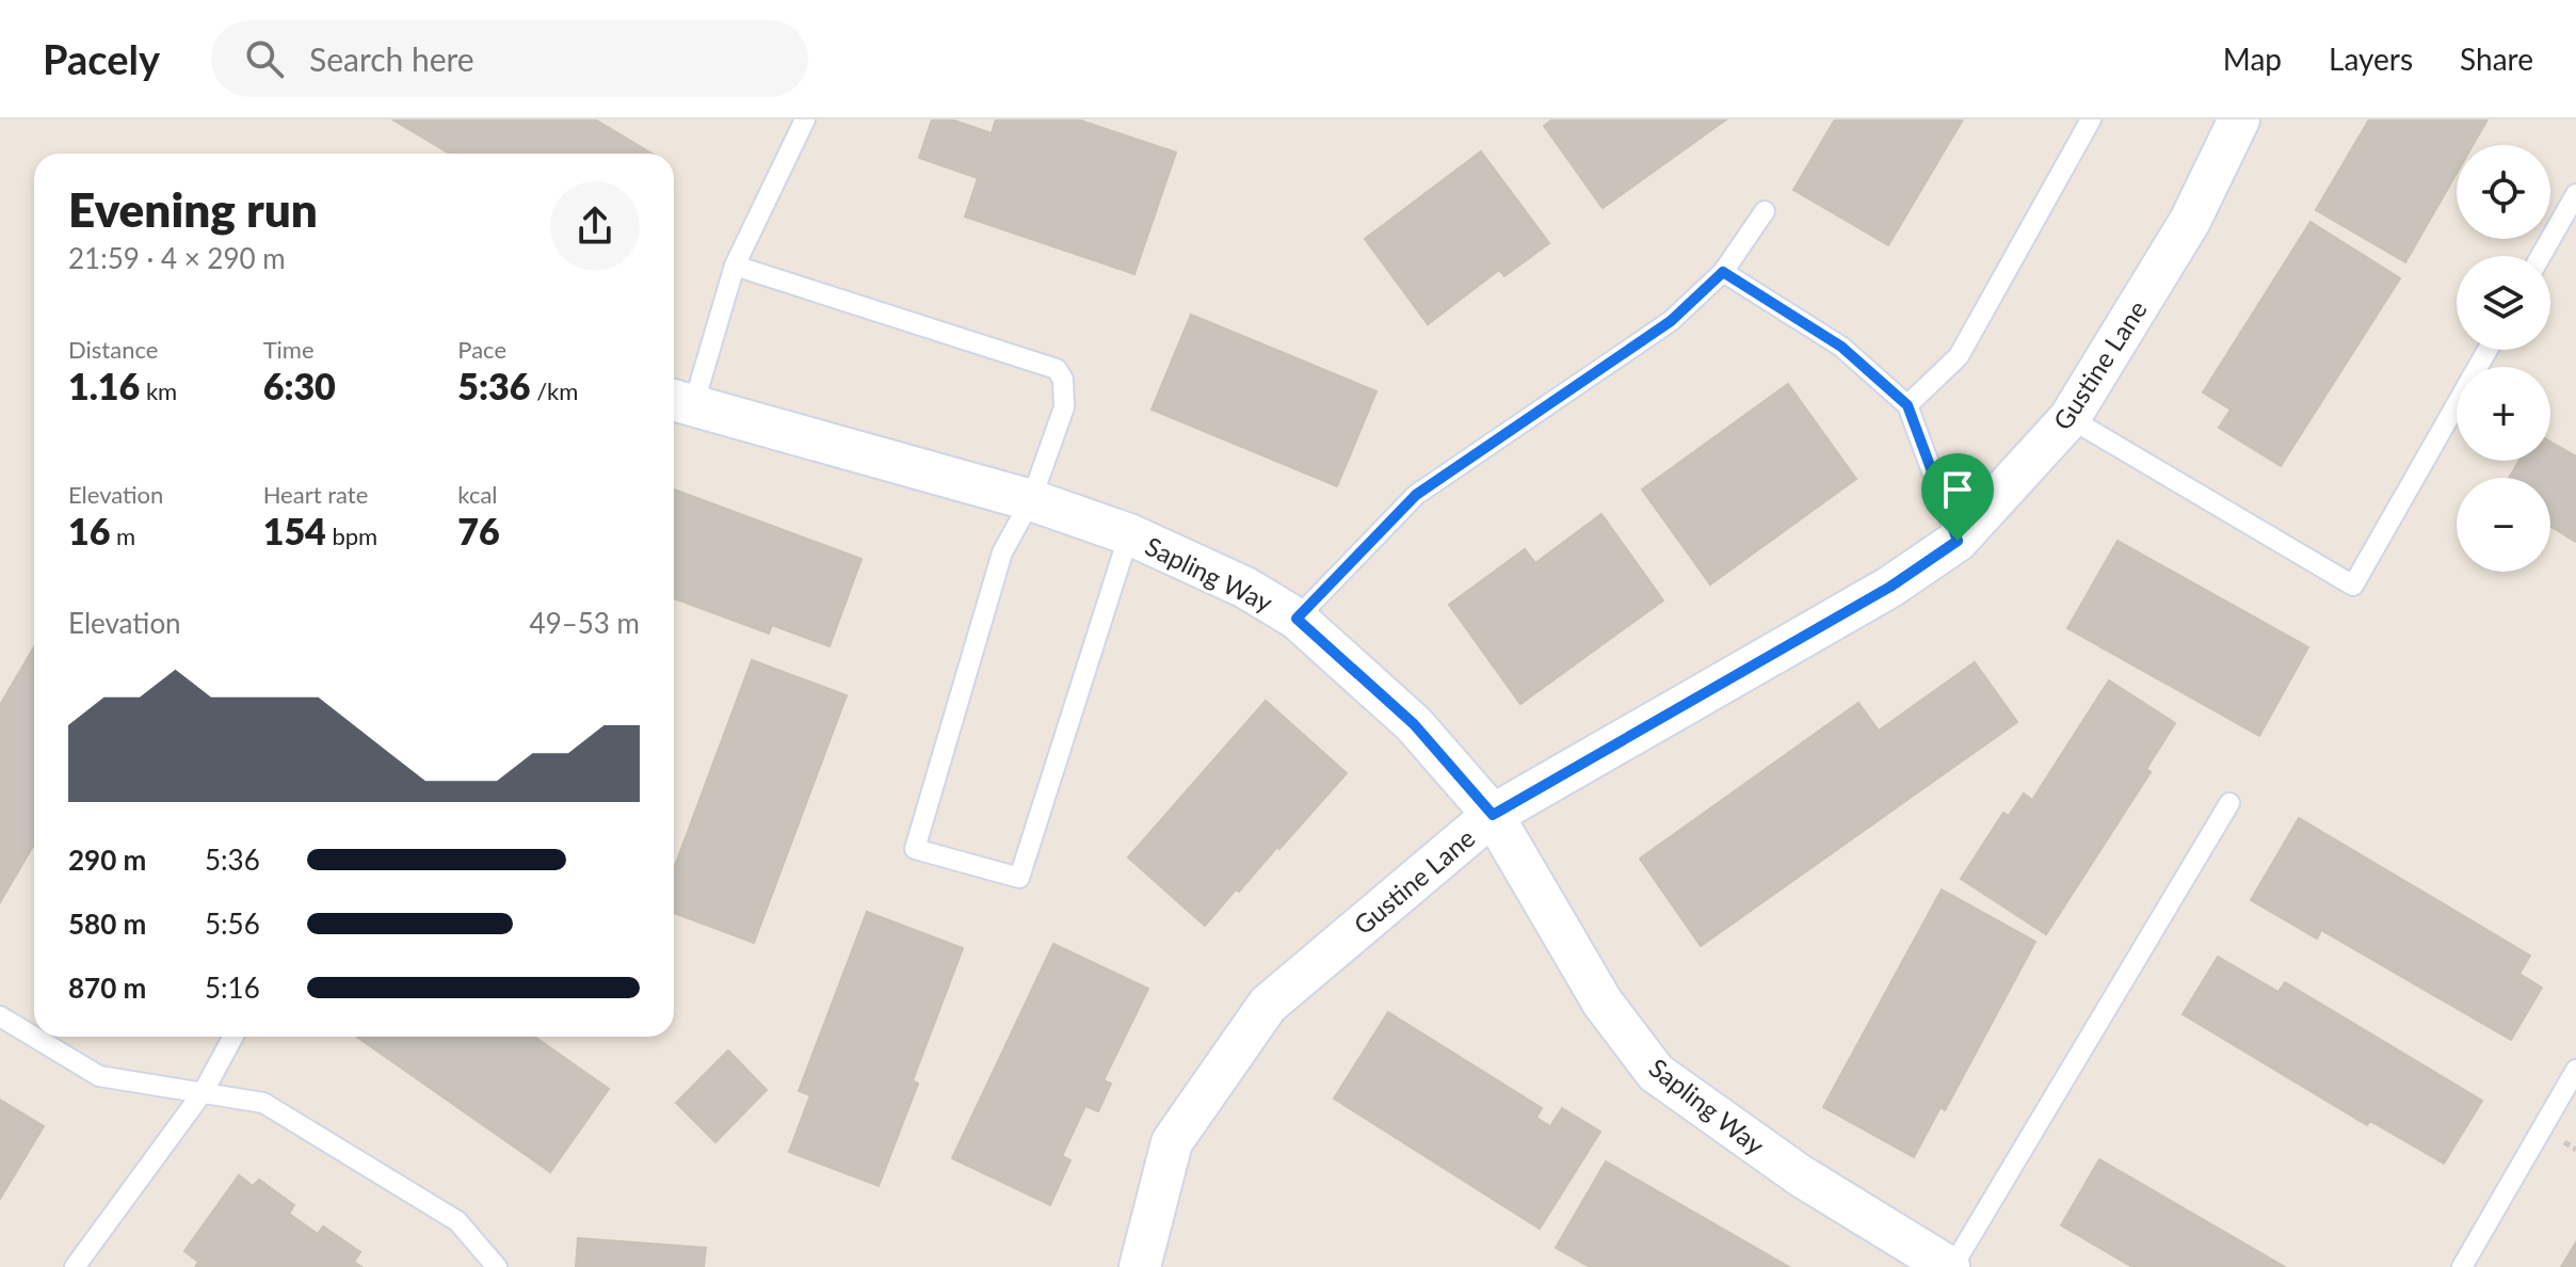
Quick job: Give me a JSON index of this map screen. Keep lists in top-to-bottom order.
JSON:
{
  "streets": {
    "street": ["Gustine Lane", "Sapling Way"]
  },
  "crossings": [
    ["Gustine Lane", "Sapling Way"]
  ],
  "page": {
    "header": "Pacely",
    "search": "Search here",
    "nav": ["Map", "Layers", "Share"],
    "map_buttons": ["+", "−"],
    "heading": ["Evening run", "21:59 · 4 × 290 m"],
    "stats": [
      ["Distance", "1.16 km"],
      ["Time", "6:30"],
      ["Pace", "5:36 /km"],
      ["Elevation", "16 m"],
      ["Heart rate", "154 bpm"],
      ["kcal", "76"]
    ],
    "chart": ["Elevation", "49–53 m"],
    "list": [
      {
        "name": "290 m",
        "note": "5:36"
      },
      {
        "name": "580 m",
        "note": "5:56"
      },
      {
        "name": "870 m",
        "note": "5:16"
      }
    ]
  }
}
